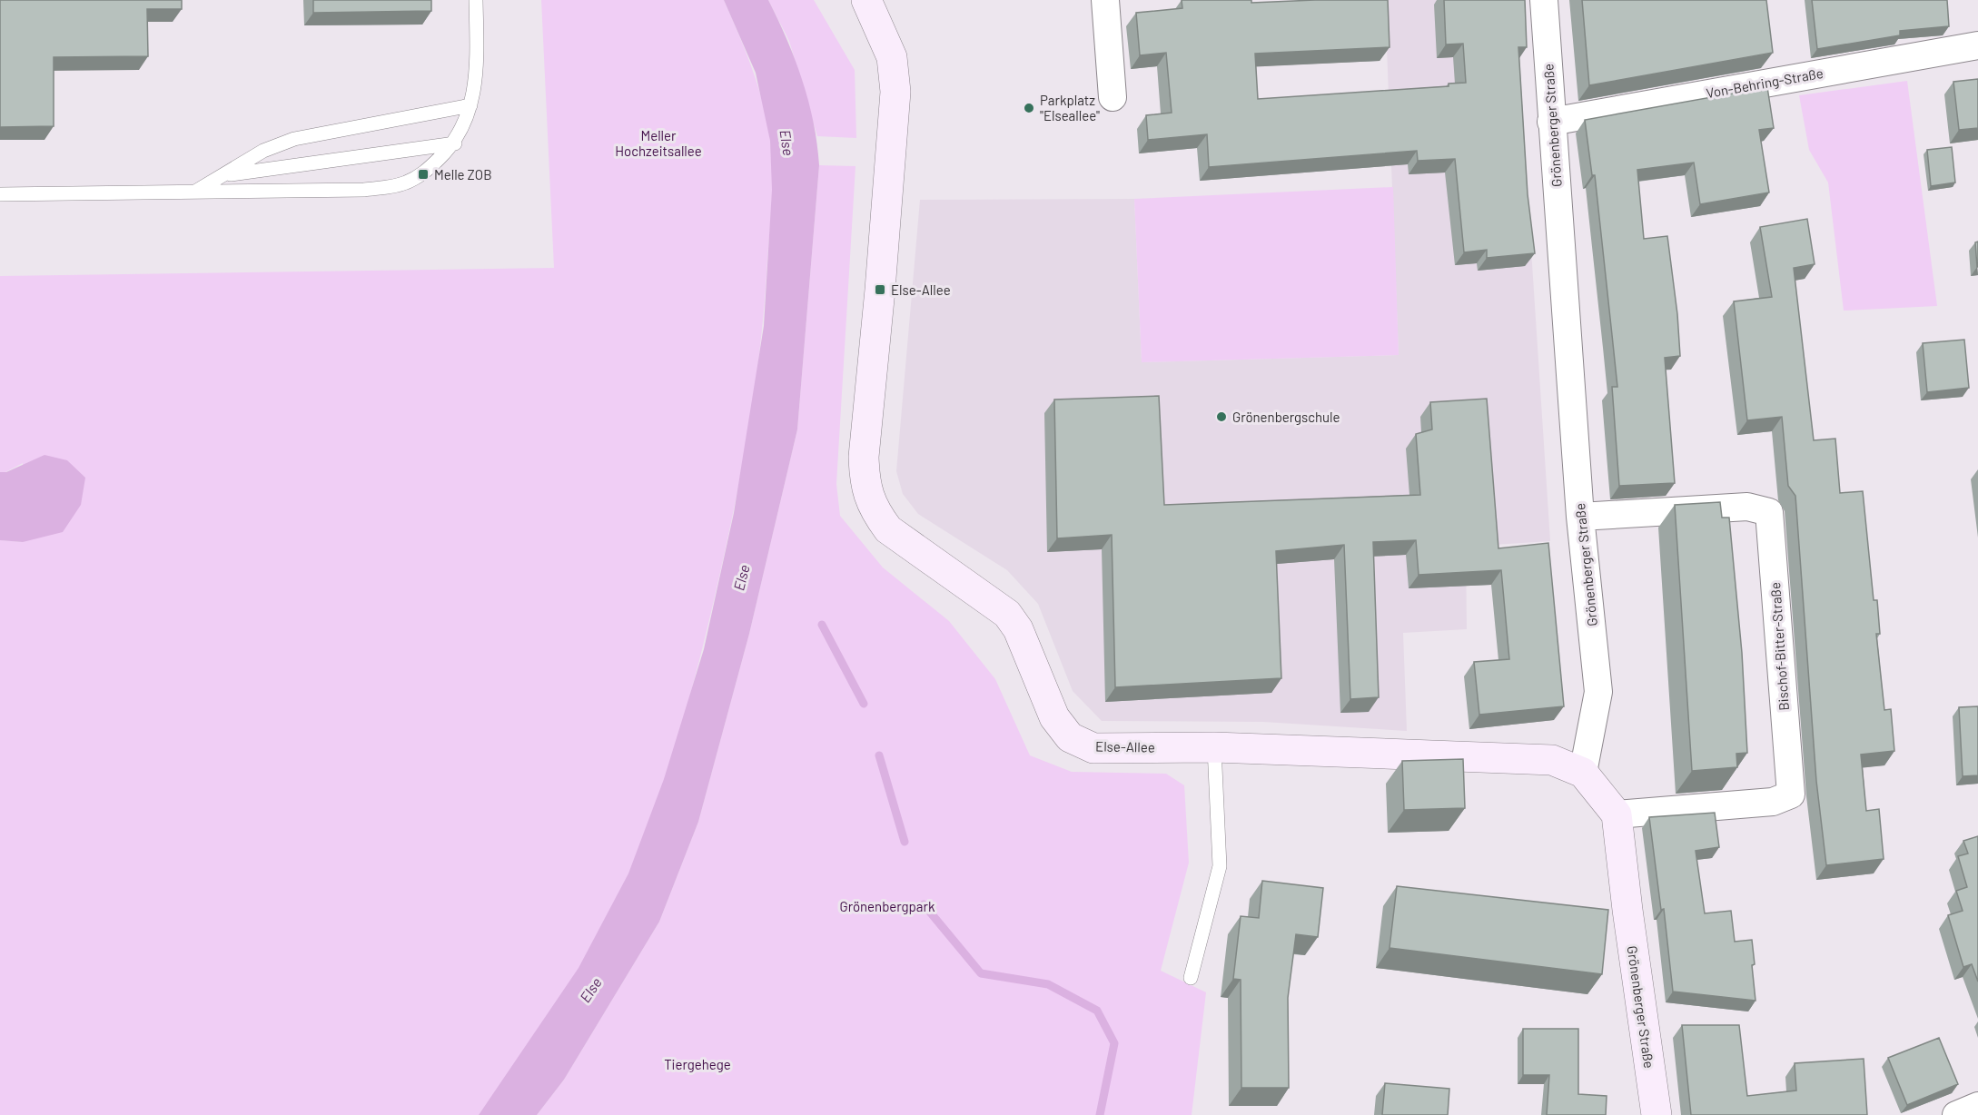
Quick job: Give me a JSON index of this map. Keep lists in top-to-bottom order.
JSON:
{
  "streets": {
    "street": [
      "Von-Behring-Straße",
      "Grönenberger Straße",
      "Bischof-Bitter-Straße",
      "Else-Allee"
    ]
  },
  "crossings": [
    ["Von-Behring-Straße", "Grönenberger Straße"],
    ["Grönenberger Straße", "Bischof-Bitter-Straße"],
    ["Grönenberger Straße", "Else-Allee"]
  ],
  "water": ["Else"],
  "parks": ["Meller Hochzeitsallee", "Grönenbergpark", "Tiergehege"],
  "places": {
    "other": ["Parkplatz \"Elseallee\"", "Grönenbergschule"],
    "transit": ["Melle ZOB", "Else-Allee"]
  }
}
